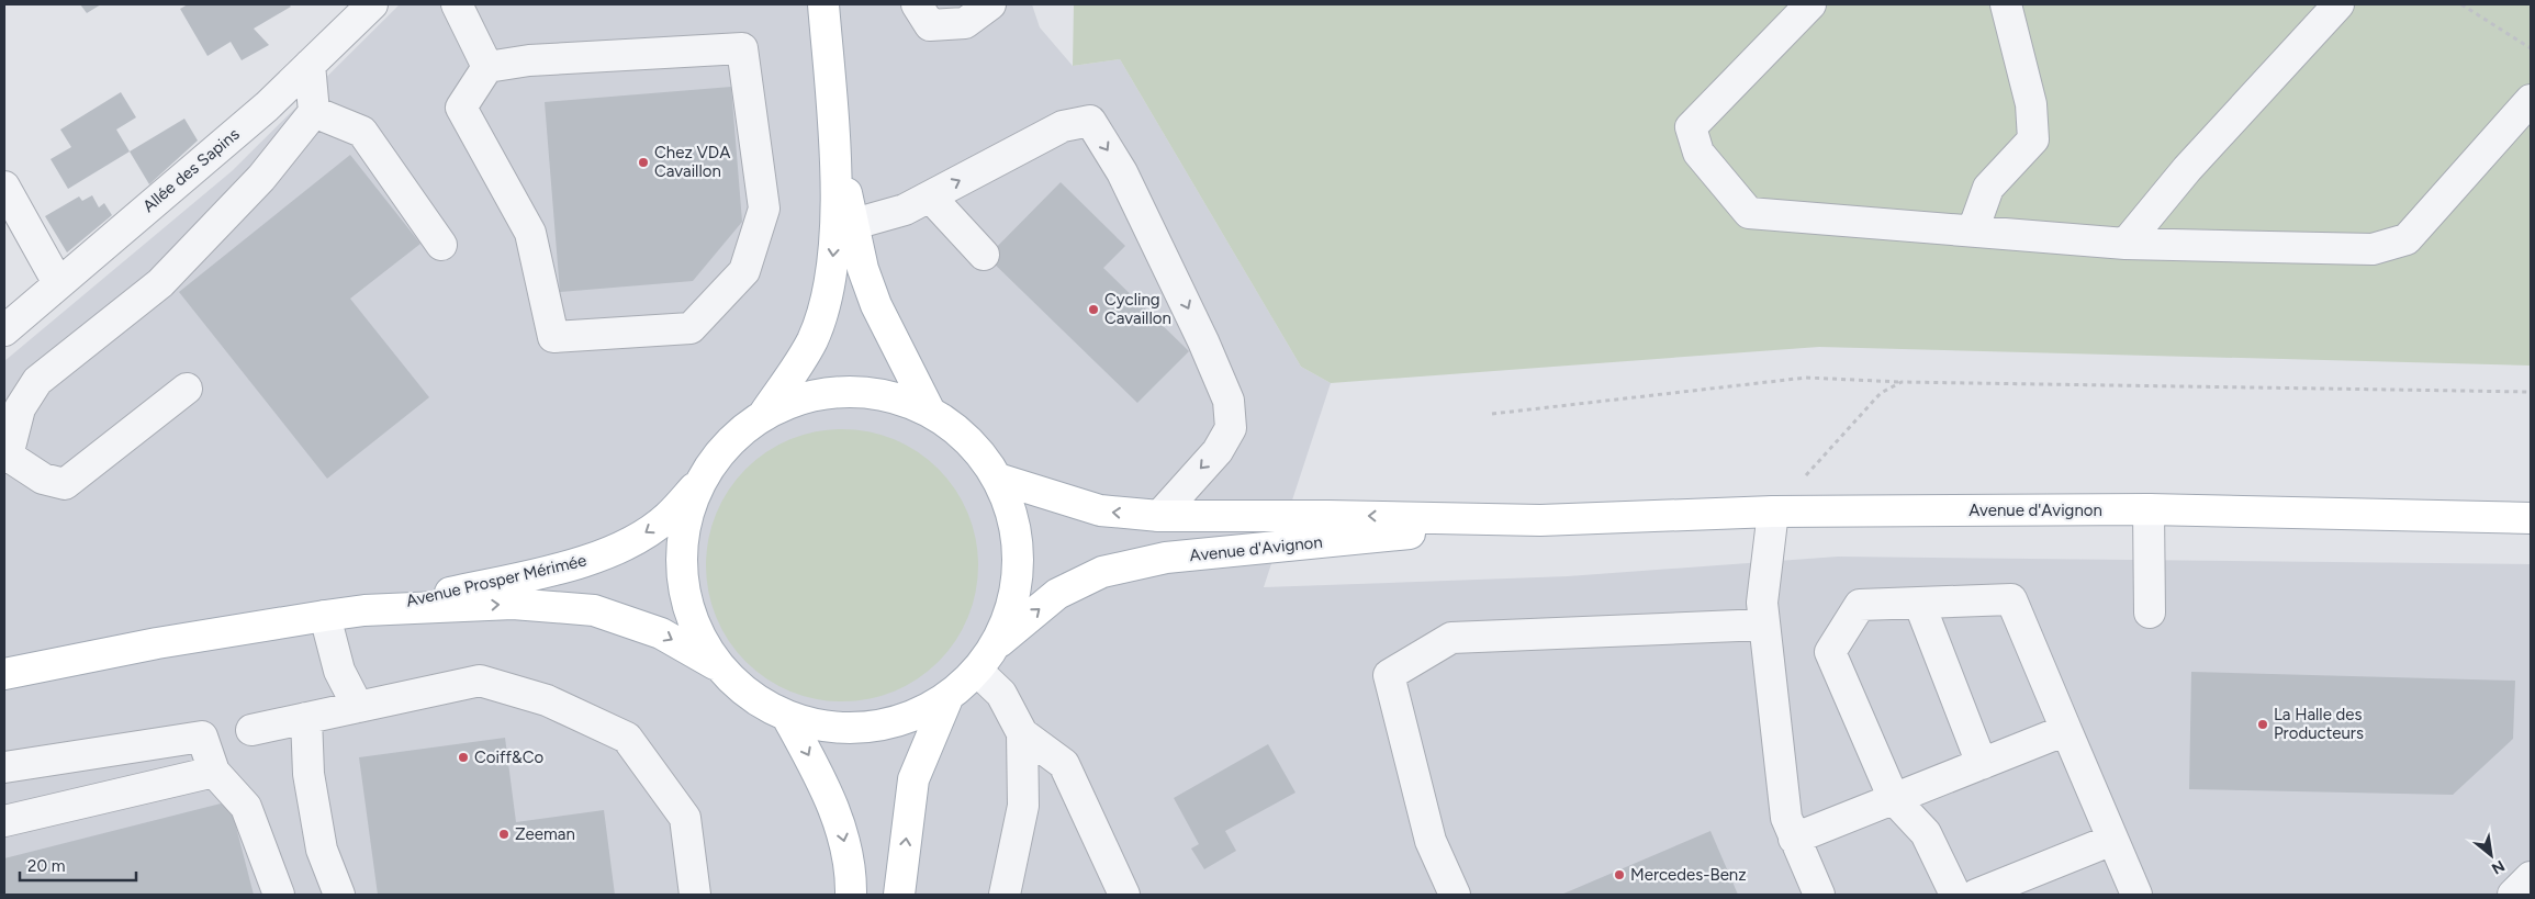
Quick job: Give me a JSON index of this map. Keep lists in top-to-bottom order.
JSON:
{
  "streets": {
    "main road": ["Avenue d'Avignon", "Avenue Prosper Mérimée"],
    "street": ["Allée des Sapins"]
  },
  "places": [
    "Chez VDA Cavaillon",
    "Cycling Cavaillon",
    "La Halle des Producteurs",
    "Coiff&Co",
    "Zeeman",
    "Mercedes-Benz"
  ],
  "scale_bar": "20 m",
  "north": "bottom right"
}
